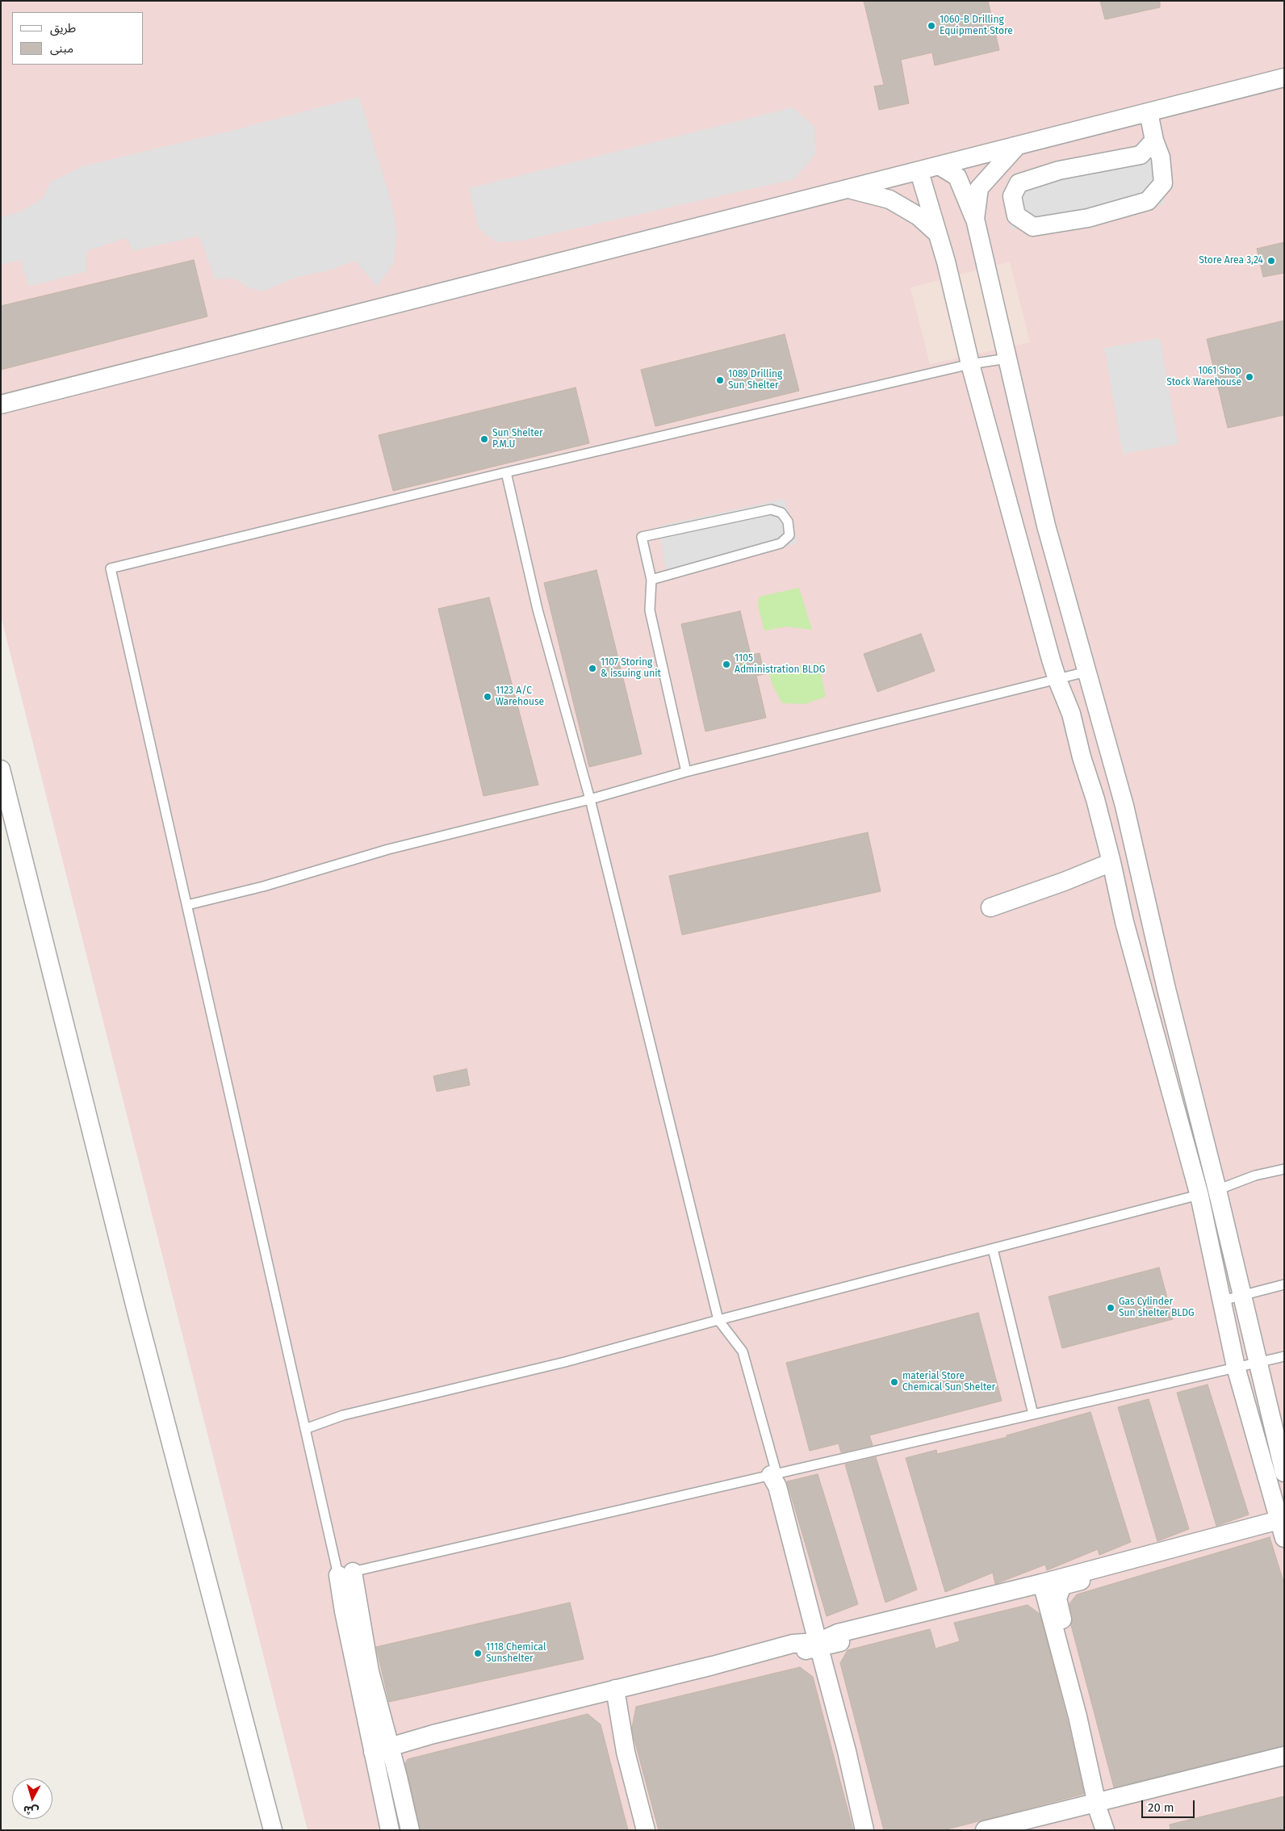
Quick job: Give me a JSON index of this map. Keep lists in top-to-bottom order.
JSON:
{
  "places": [
    "1060-B Drilling Equipment Store",
    "Store Area 3,24",
    "1061 Shop Stock Warehouse",
    "1089 Drilling Sun Shelter",
    "Sun Shelter P.M.U",
    "1105 Administration BLDG",
    "1107 Storing & issuing unit",
    "1123 A/C Warehouse",
    "Gas Cylinder Sun shelter BLDG",
    "material Store Chemical Sun Shelter",
    "1118 Chemical Sunshelter"
  ],
  "legend": ["طريق", "مبنى"],
  "scale_bar": "20 m",
  "north": "bottom"
}
